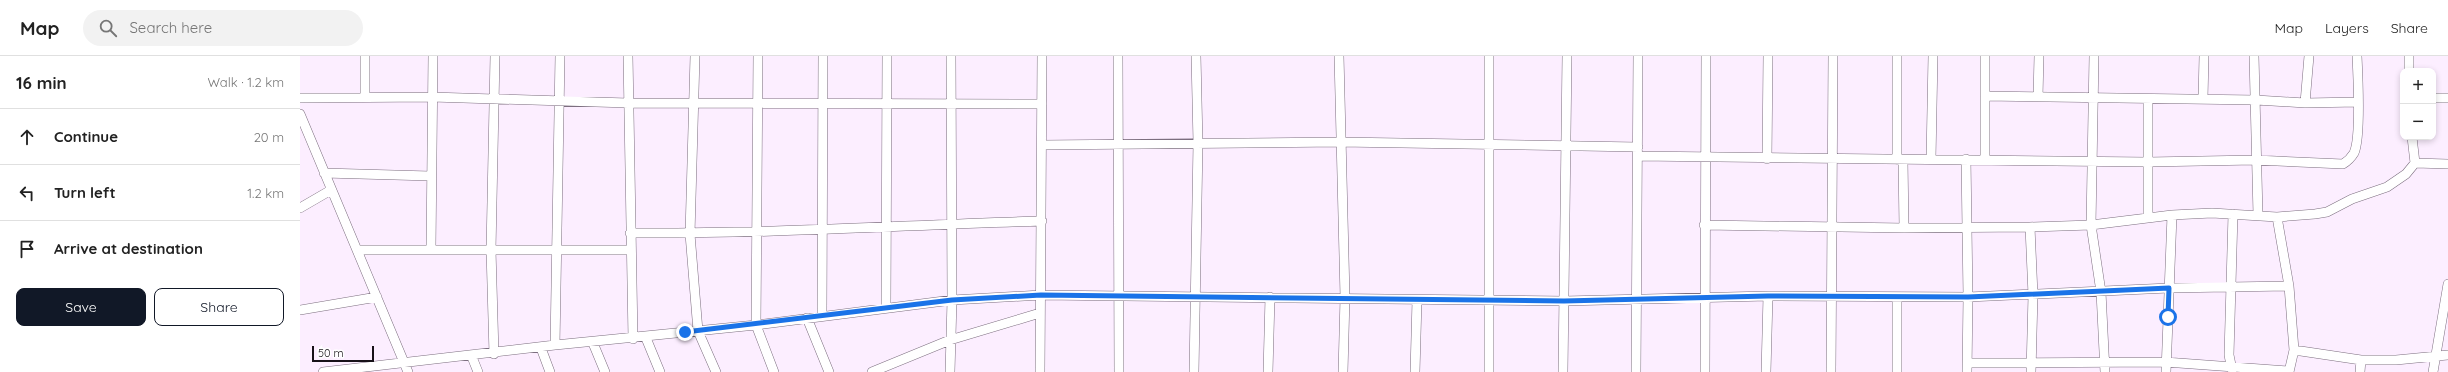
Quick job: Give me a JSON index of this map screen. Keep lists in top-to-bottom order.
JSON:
{
  "scale_bar": "50 m",
  "page": {
    "header": "Map",
    "search": "Search here",
    "nav": ["Map", "Layers", "Share"],
    "heading": ["16 min", "Walk · 1.2 km"],
    "map_buttons": ["+", "−"],
    "list": [
      ["Continue", "20 m"],
      ["Turn left", "1.2 km"],
      "Arrive at destination"
    ],
    "buttons": ["Save", "Share"],
    "scale": "50 m"
  }
}
